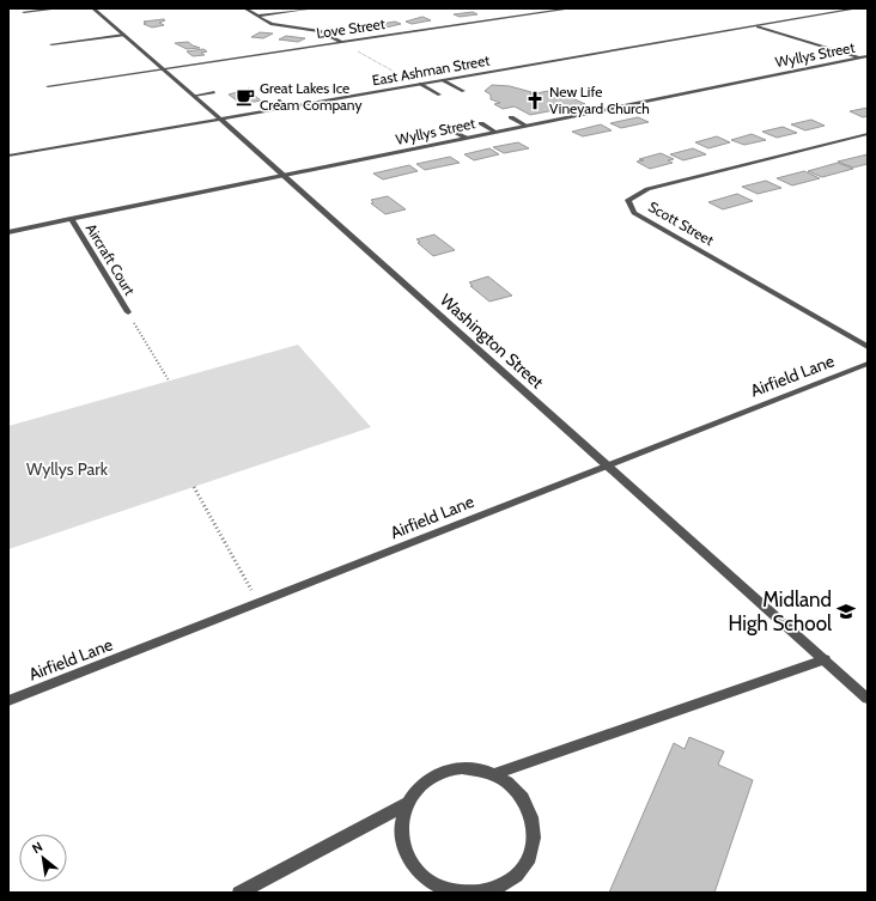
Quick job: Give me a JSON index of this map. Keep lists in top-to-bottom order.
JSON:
{
  "streets": {
    "street": [
      "Love Street",
      "Wyllys Street",
      "East Ashman Street",
      "Scott Street",
      "Aircraft Court",
      "Washington Street",
      "Airfield Lane"
    ]
  },
  "crossings": [
    ["Love Street", "Washington Street"],
    ["Wyllys Street", "Aircraft Court"],
    ["Wyllys Street", "Washington Street"],
    ["East Ashman Street", "Washington Street"],
    ["Washington Street", "Airfield Lane"]
  ],
  "parks": ["Wyllys Park"],
  "places": {
    "cafe": ["Great Lakes Ice Cream Company"],
    "church": ["New Life Vineyard Church"],
    "school or university": ["Midland High School"]
  },
  "north": "top left"
}
